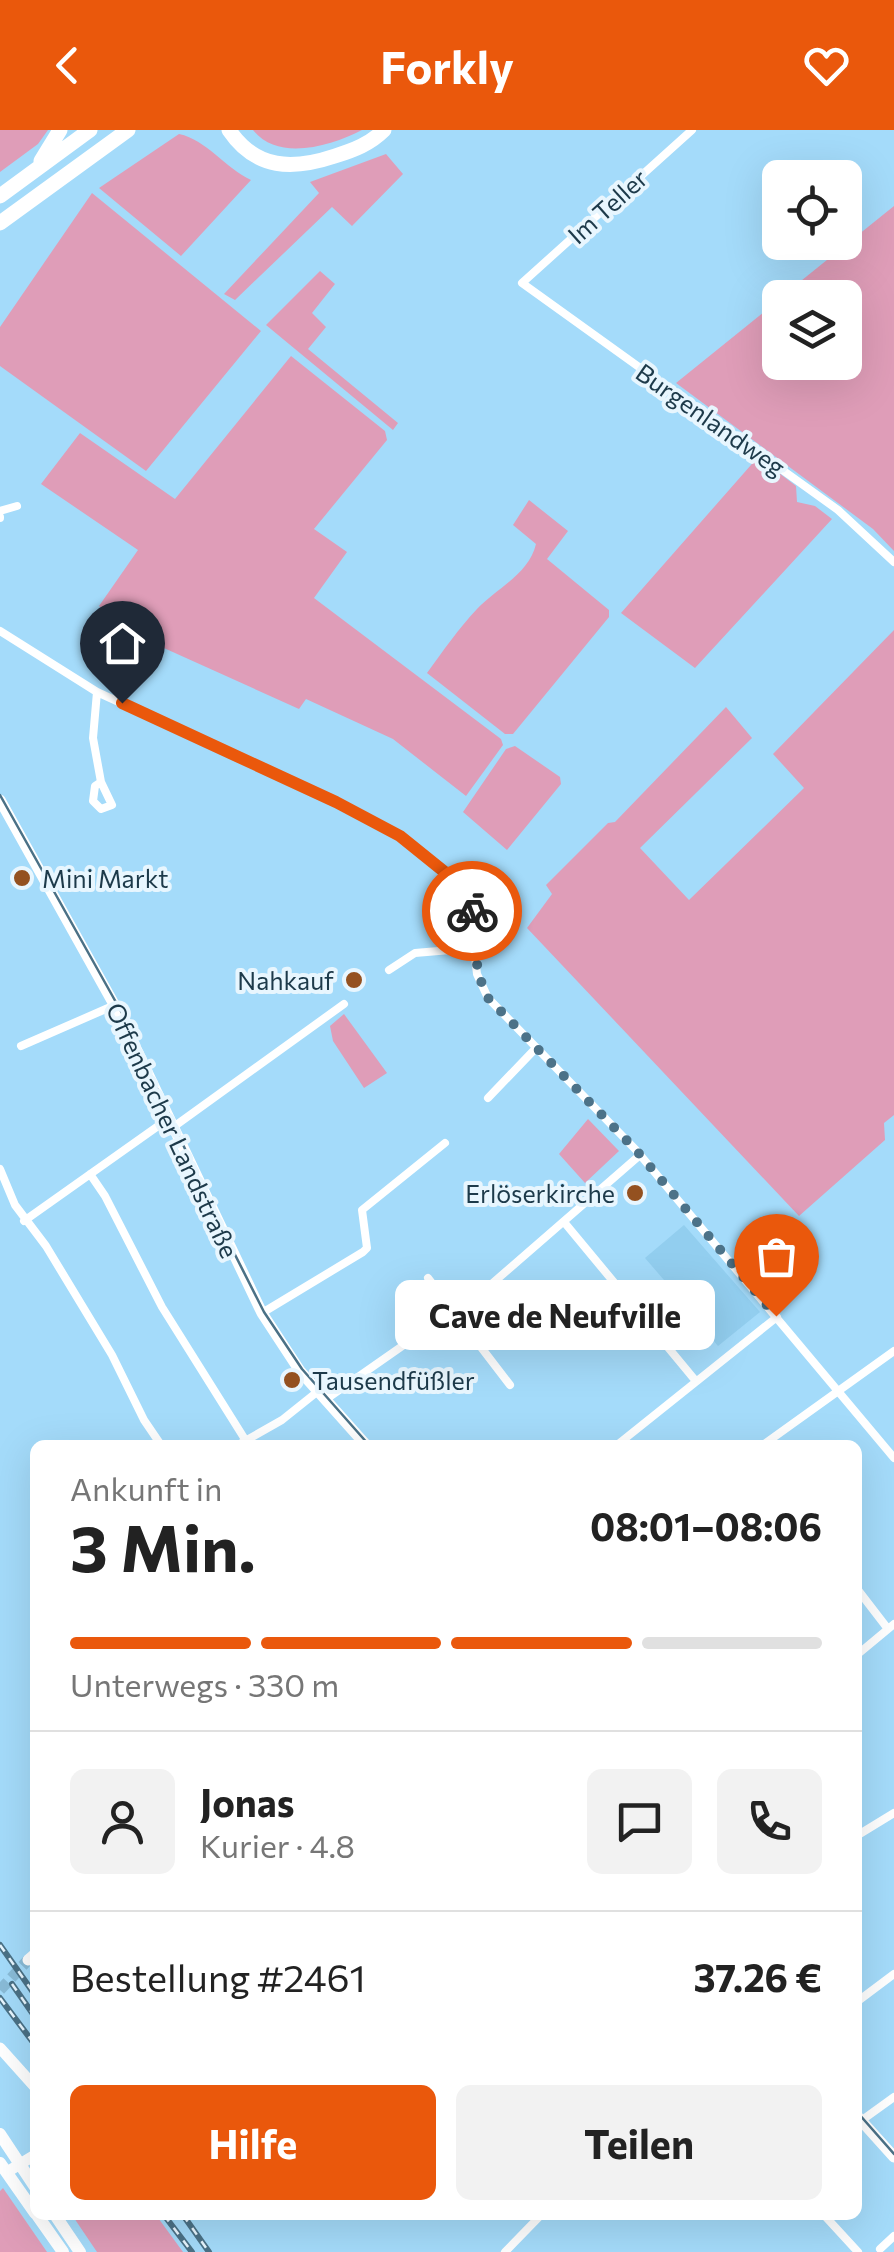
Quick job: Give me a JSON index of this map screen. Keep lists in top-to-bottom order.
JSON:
{
  "streets": {
    "main road": ["Offenbacher Landstraße"],
    "street": ["Im Teller", "Burgenlandweg"]
  },
  "crossings": [
    ["Im Teller", "Burgenlandweg"]
  ],
  "places": [
    "Mini Markt",
    "Nahkauf",
    "Erlöserkirche",
    "Cave de Neufville",
    "Tausendfüßler"
  ],
  "page": {
    "header": "Forkly",
    "bubble": "Cave de Neufville",
    "heading": ["3 Min.", "Ankunft in", "08:01–08:06"],
    "panel": [
      "Jonas",
      "Kurier · 4.8",
      "Bestellung #2461",
      "37.26 €"
    ],
    "bar": "Unterwegs · 330 m",
    "buttons": ["Hilfe", "Teilen"]
  }
}
